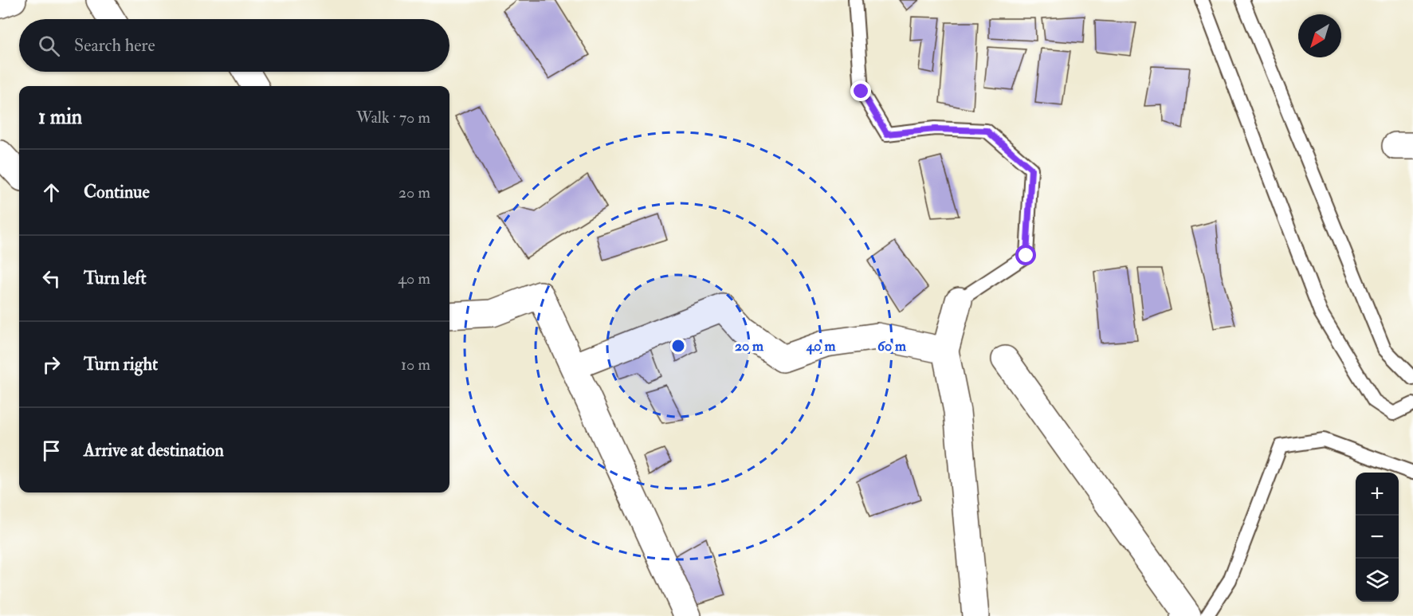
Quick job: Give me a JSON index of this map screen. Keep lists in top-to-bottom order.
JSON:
{
  "north": "bottom left",
  "page": {
    "search": "Search here",
    "heading": ["1 min", "Walk · 70 m"],
    "list": [
      ["Continue", "20 m"],
      ["Turn left", "40 m"],
      ["Turn right", "10 m"],
      "Arrive at destination"
    ],
    "map_buttons": ["+", "−"]
  },
  "rings": ["20 m", "40 m", "60 m"]
}
